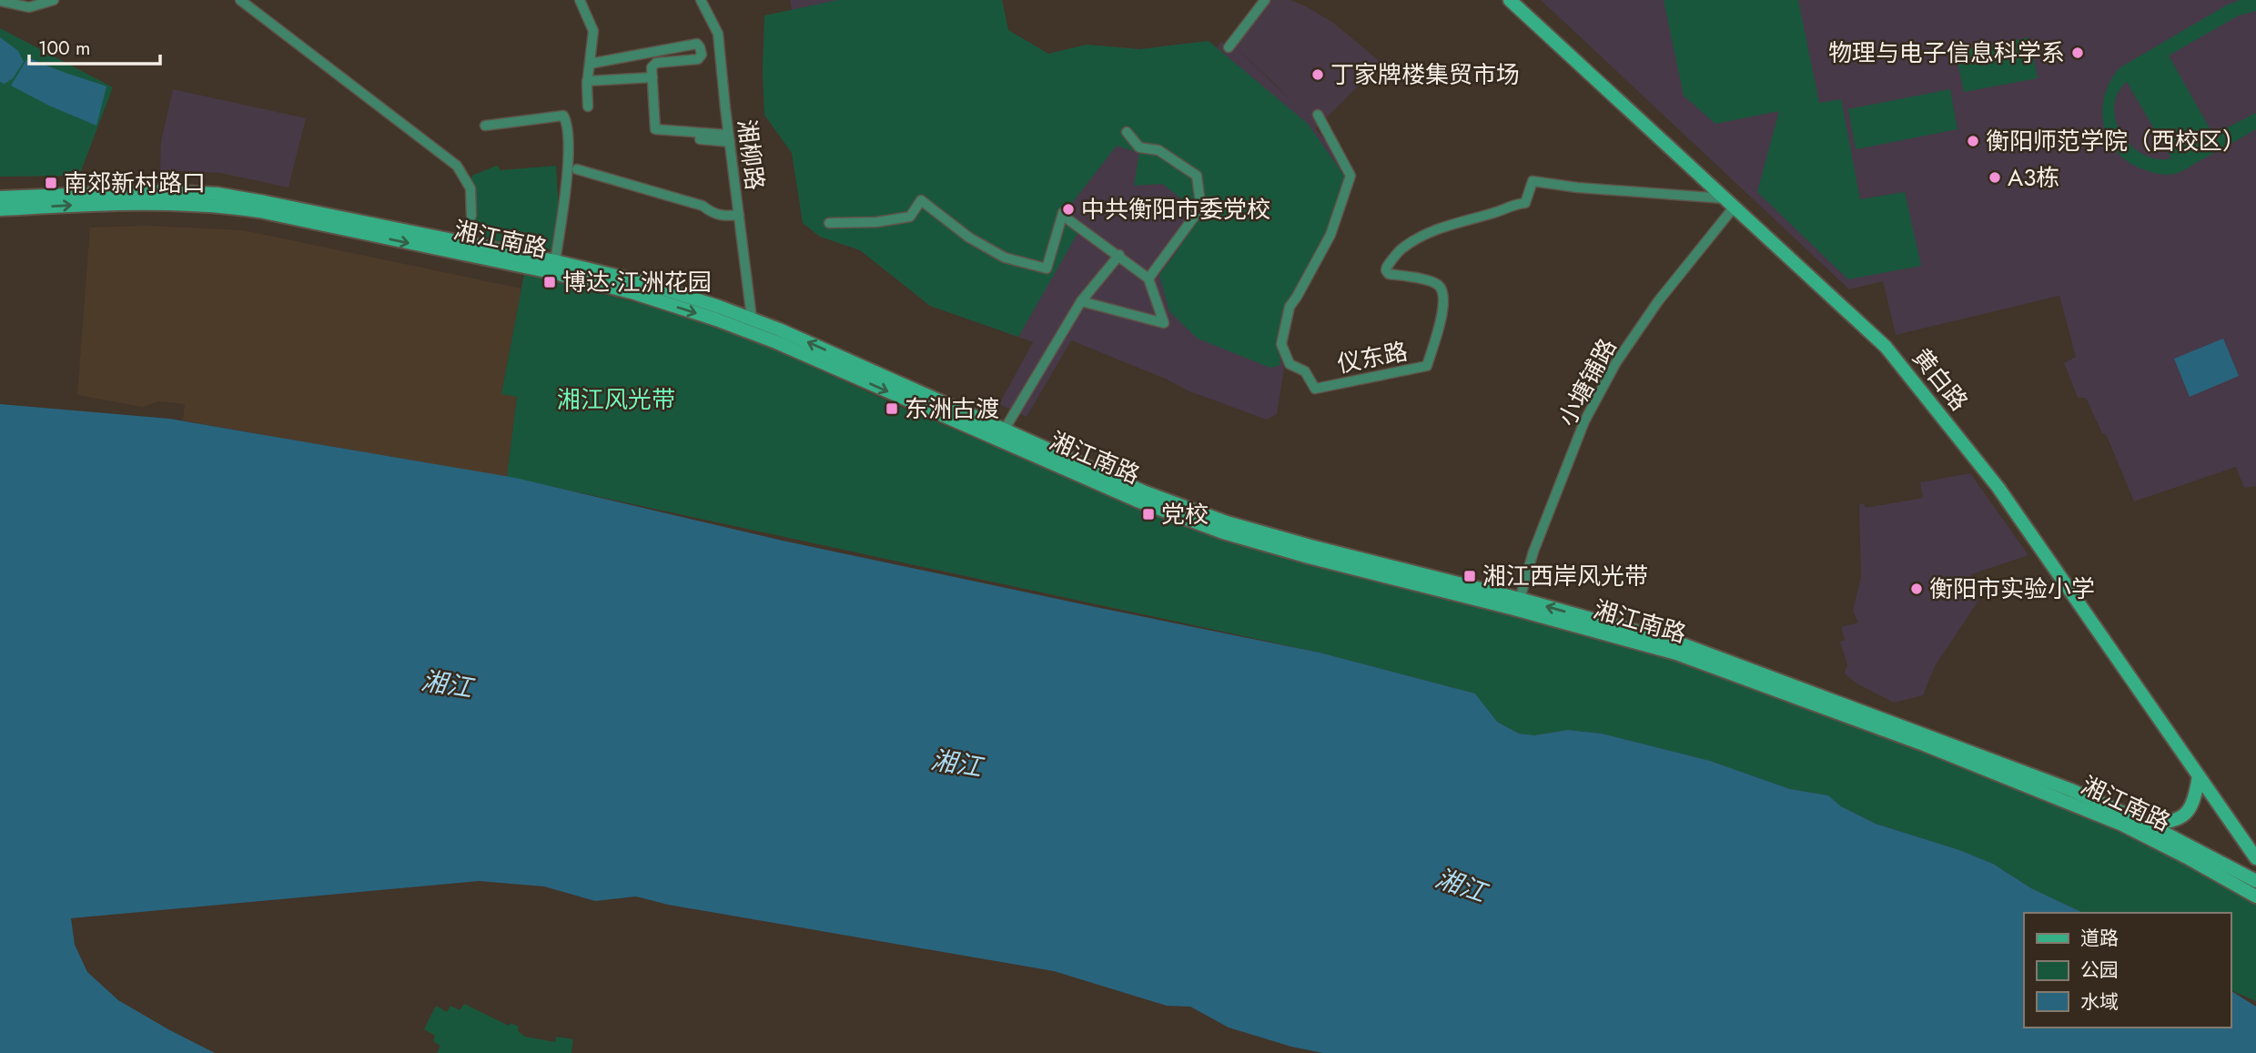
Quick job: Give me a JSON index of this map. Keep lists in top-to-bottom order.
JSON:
{
  "streets": {
    "main road": ["湘江南路", "黄白路"],
    "street": ["湘柳路", "仪东路", "小塘铺路"]
  },
  "crossings": [
    ["湘柳路", "湘江南路"],
    ["湘江南路", "小塘铺路"],
    ["仪东路", "黄白路"],
    ["仪东路", "小塘铺路"],
    ["黄白路", "小塘铺路"]
  ],
  "water": ["湘江"],
  "parks": ["湘江风光带"],
  "places": {
    "other": [
      "物理与电子信息科学系",
      "丁家牌楼集贸市场",
      "衡阳师范学院（西校区）",
      "A3栋",
      "中共衡阳市委党校",
      "衡阳市实验小学"
    ],
    "transit": [
      "南郊新村路口",
      "博达·江洲花园",
      "东洲古渡",
      "党校",
      "湘江西岸风光带"
    ]
  },
  "legend": ["道路", "公园", "水域"],
  "scale_bar": "100 m"
}
